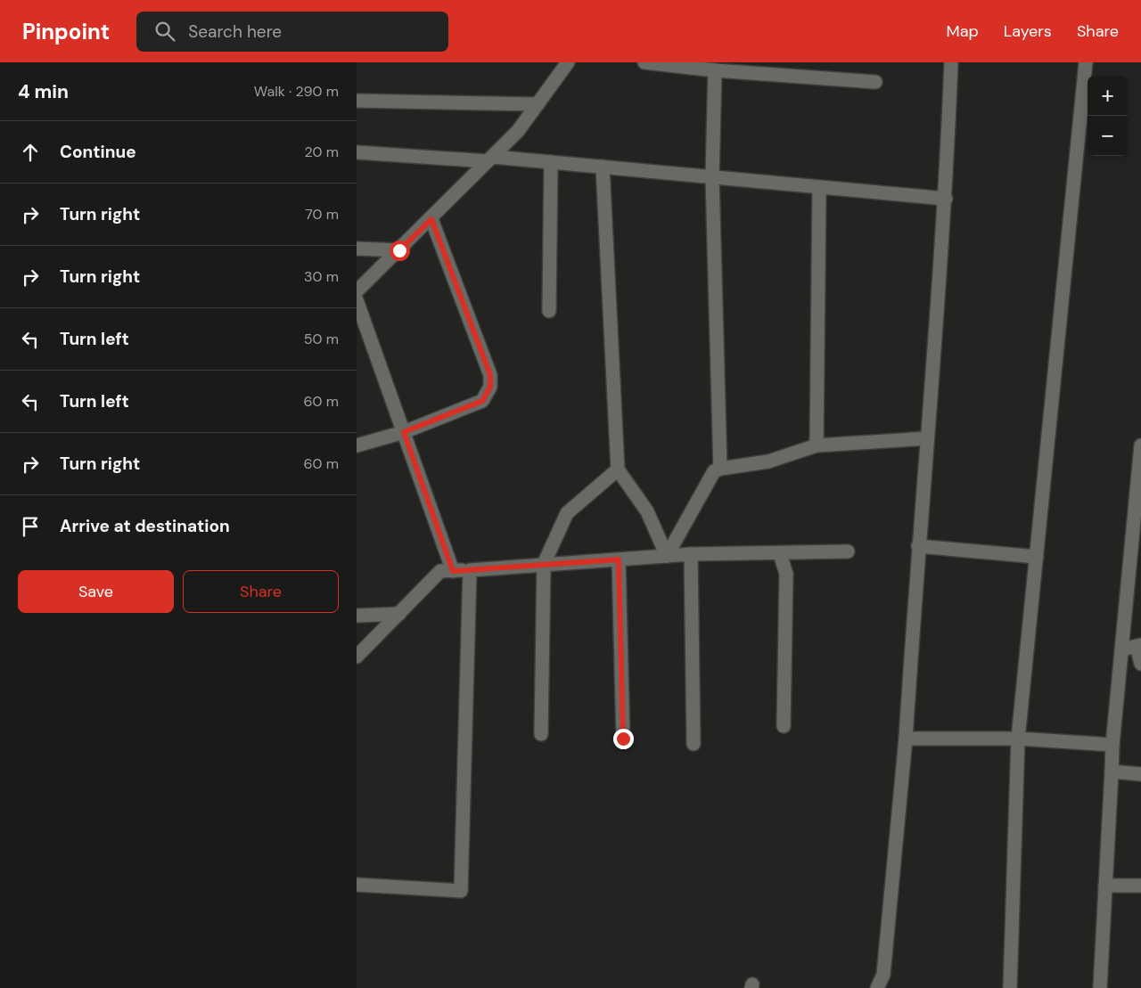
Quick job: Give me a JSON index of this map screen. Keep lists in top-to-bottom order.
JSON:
{
  "page": {
    "header": "Pinpoint",
    "search": "Search here",
    "nav": ["Map", "Layers", "Share"],
    "heading": ["4 min", "Walk · 290 m"],
    "map_buttons": ["+", "−"],
    "list": [
      ["Continue", "20 m"],
      ["Turn right", "70 m"],
      ["Turn right", "30 m"],
      ["Turn left", "50 m"],
      ["Turn left", "60 m"],
      ["Turn right", "60 m"],
      "Arrive at destination"
    ],
    "buttons": ["Save", "Share"]
  }
}
